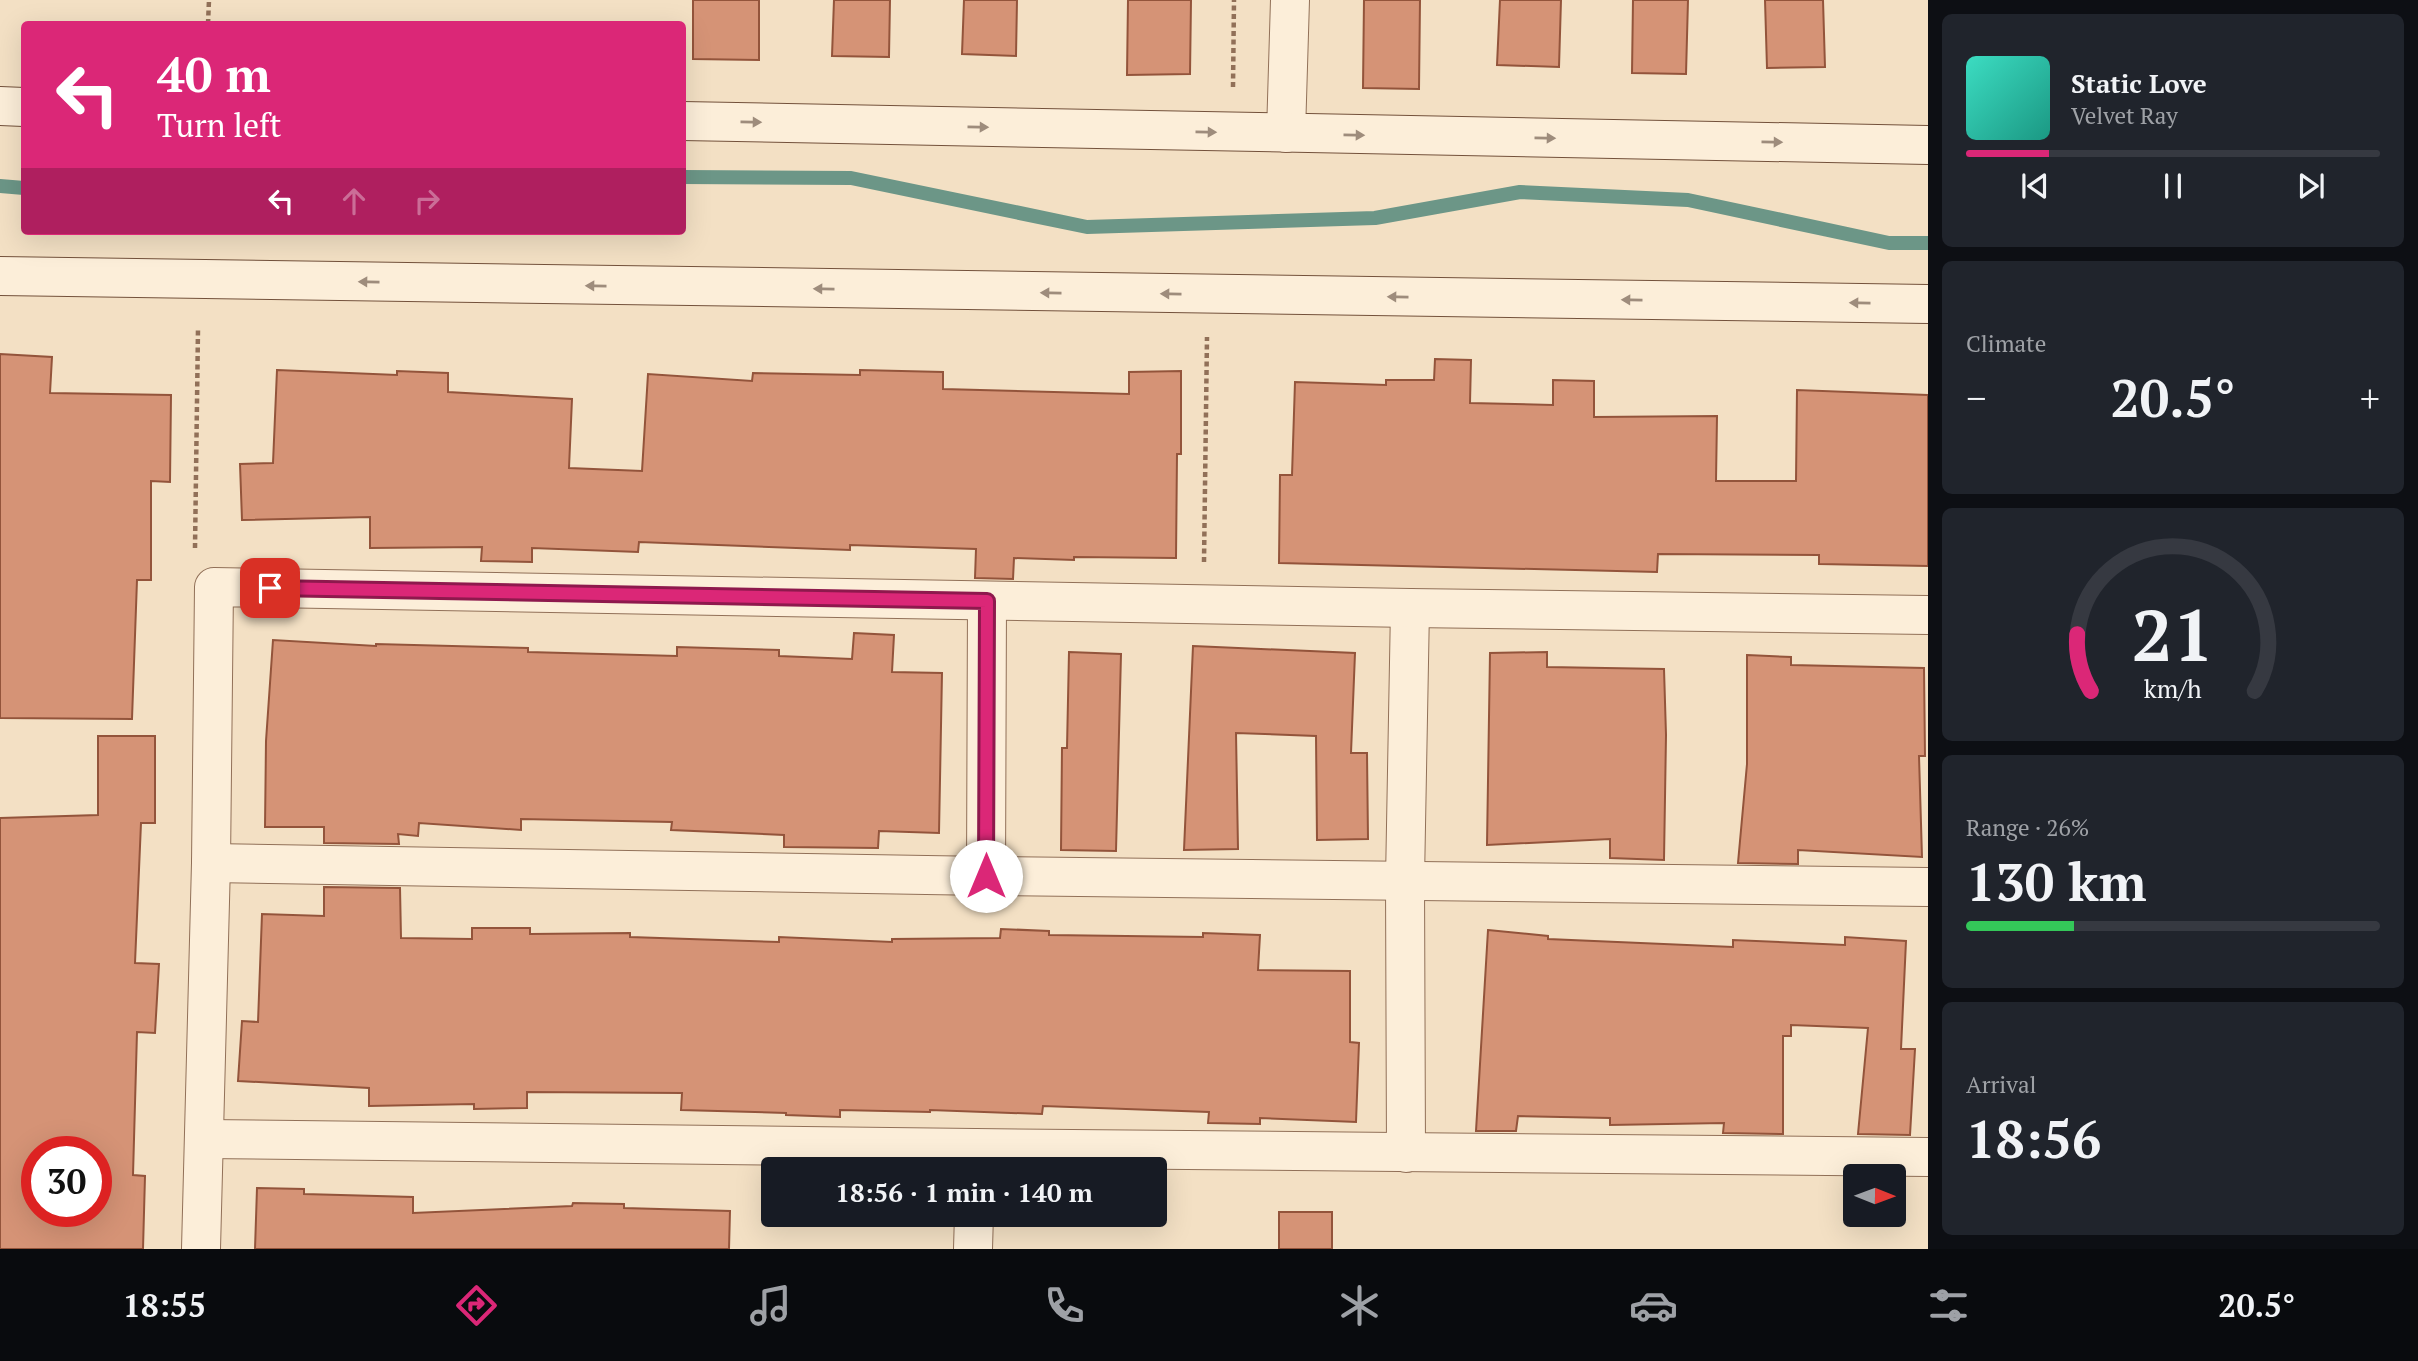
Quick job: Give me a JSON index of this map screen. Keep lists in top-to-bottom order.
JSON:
{
  "north": "right",
  "page": {
    "turn": ["40 m", "Turn left"],
    "song": ["Static Love", "Velvet Ray"],
    "tile": [
      "Climate",
      ["Range · 26%", "130 km"],
      ["Arrival", "18:56"]
    ],
    "heat": ["−", "20.5°", "+"],
    "limit": "30",
    "trip": "18:56 · 1 min · 140 m",
    "tabs": ["18:55", "20.5°"],
    "gauge": ["21", "km/h"]
  }
}
